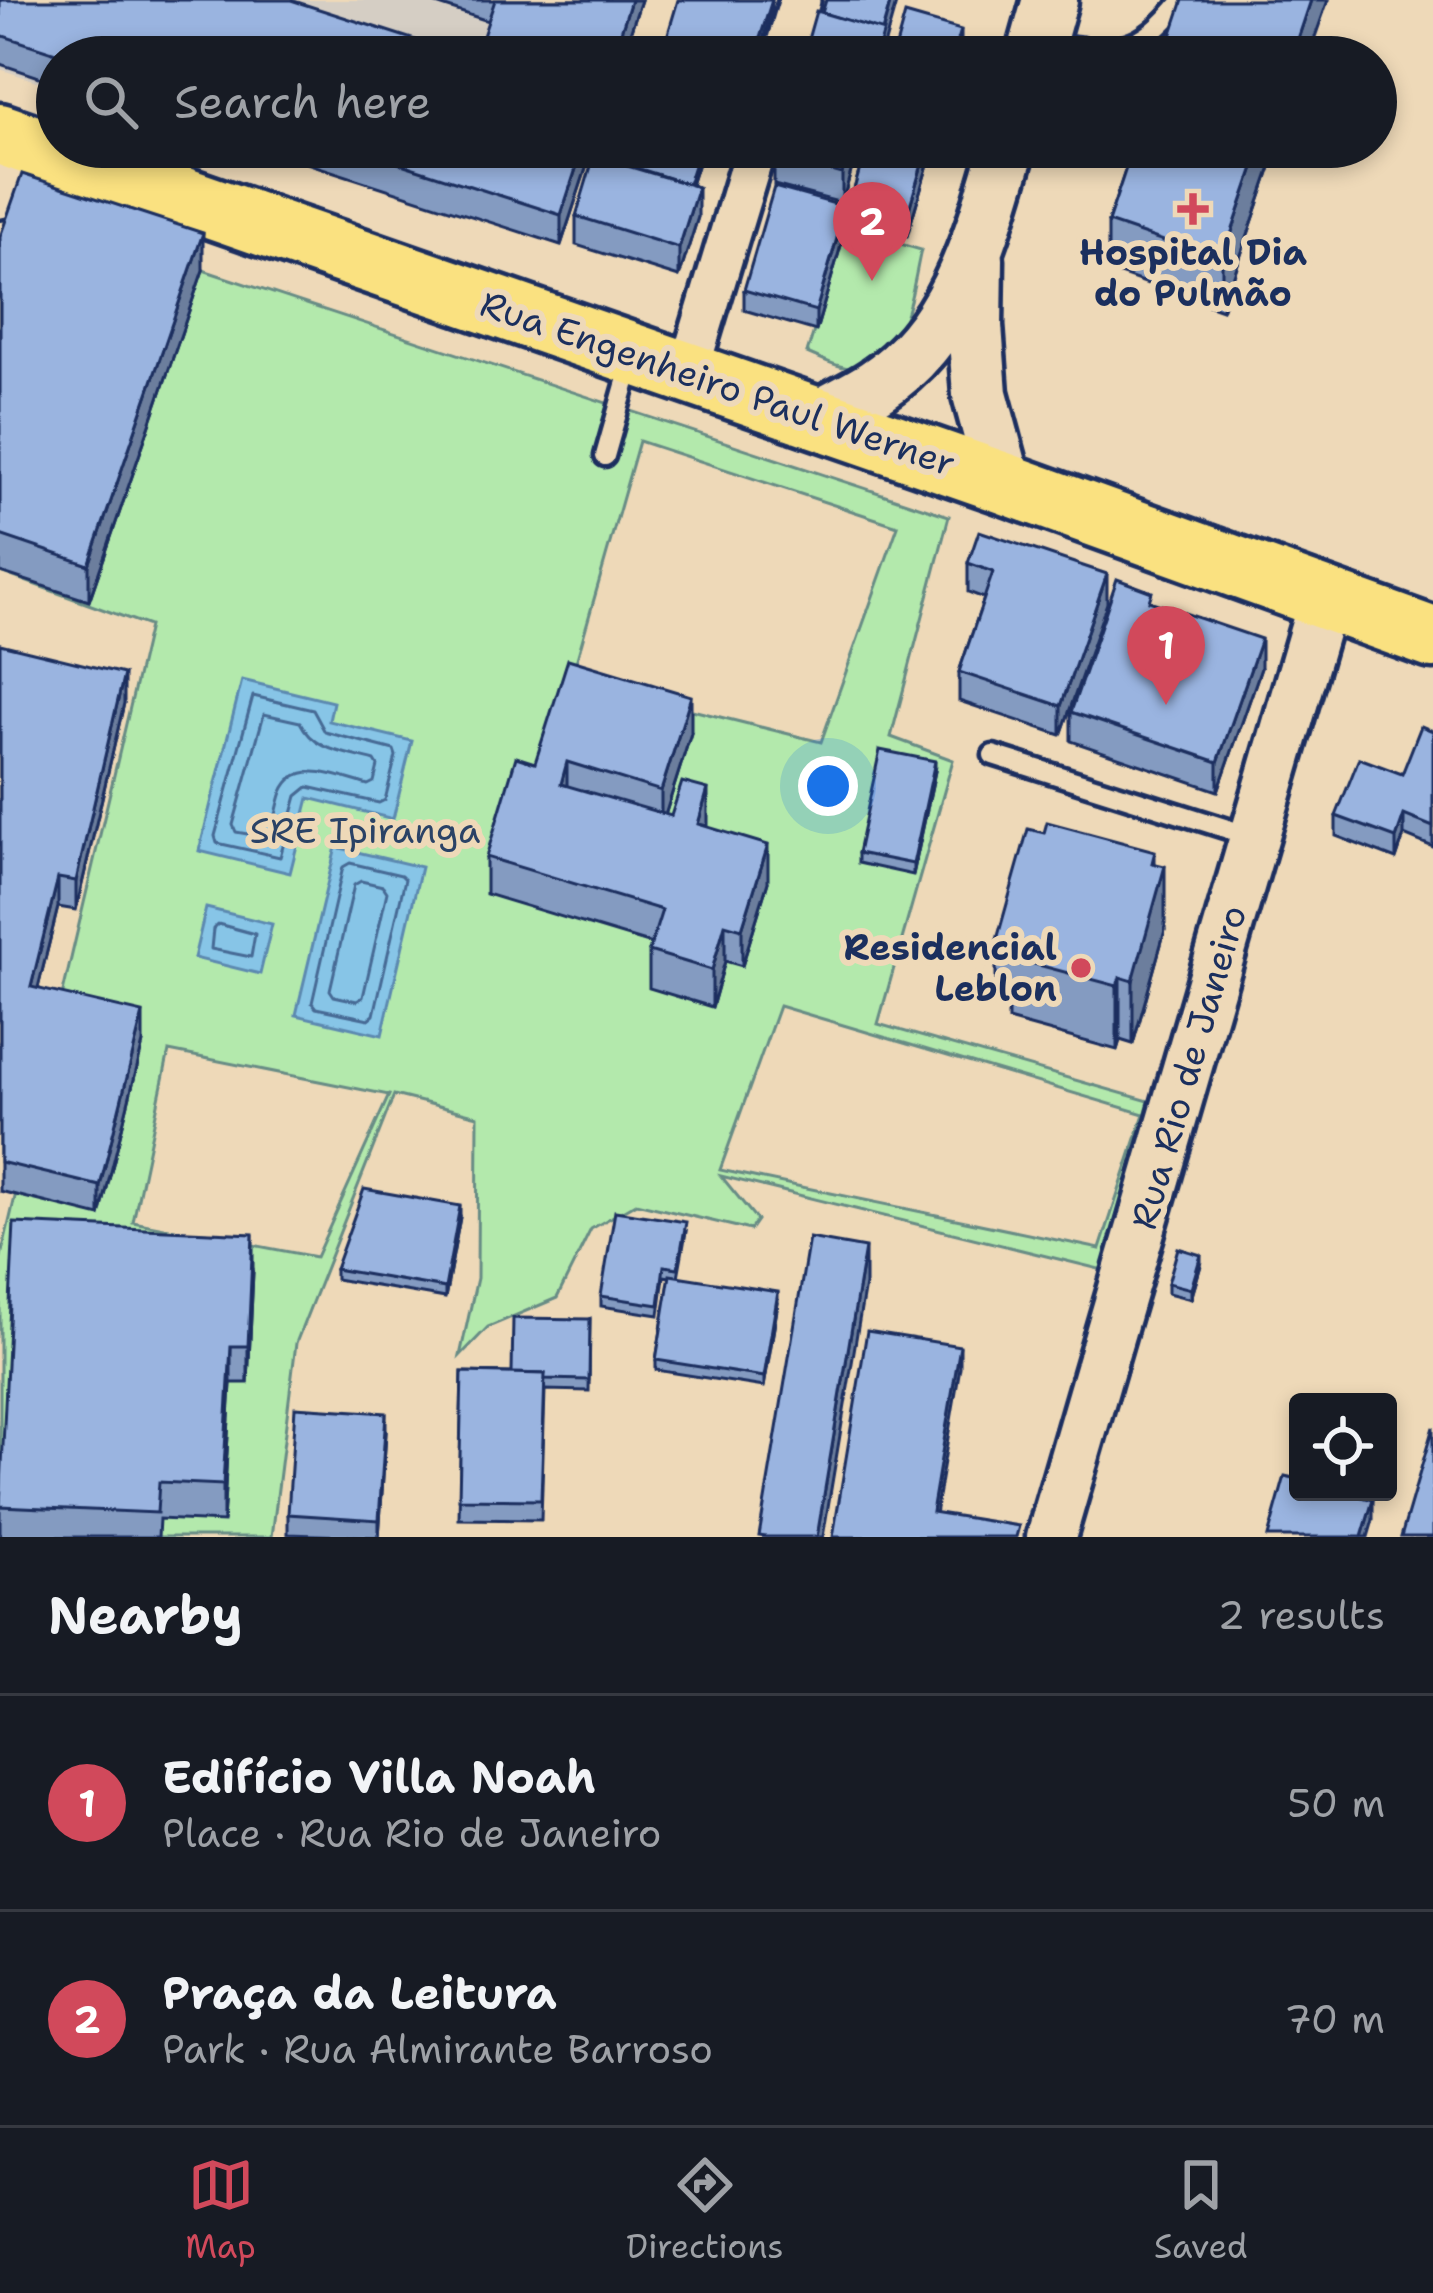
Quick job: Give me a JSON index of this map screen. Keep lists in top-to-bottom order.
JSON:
{
  "streets": {
    "main road": ["Rua Engenheiro Paul Werner"],
    "street": ["Rua Rio de Janeiro"]
  },
  "crossings": [
    ["Rua Engenheiro Paul Werner", "Rua Rio de Janeiro"]
  ],
  "parks": ["SRE Ipiranga"],
  "places": {
    "health": ["Hospital Dia do Pulmão"],
    "other": ["Residencial Leblon"]
  },
  "page": {
    "search": "Search here",
    "pins": ["2", "1"],
    "heading": ["Nearby", "2 results"],
    "list": [
      {
        "mark": "1",
        "name": "Edifício Villa Noah",
        "note": "Place · Rua Rio de Janeiro",
        "value": "50 m"
      },
      {
        "mark": "2",
        "name": "Praça da Leitura",
        "note": "Park · Rua Almirante Barroso",
        "value": "70 m"
      }
    ],
    "nav": ["Map", "Directions", "Saved"]
  }
}
